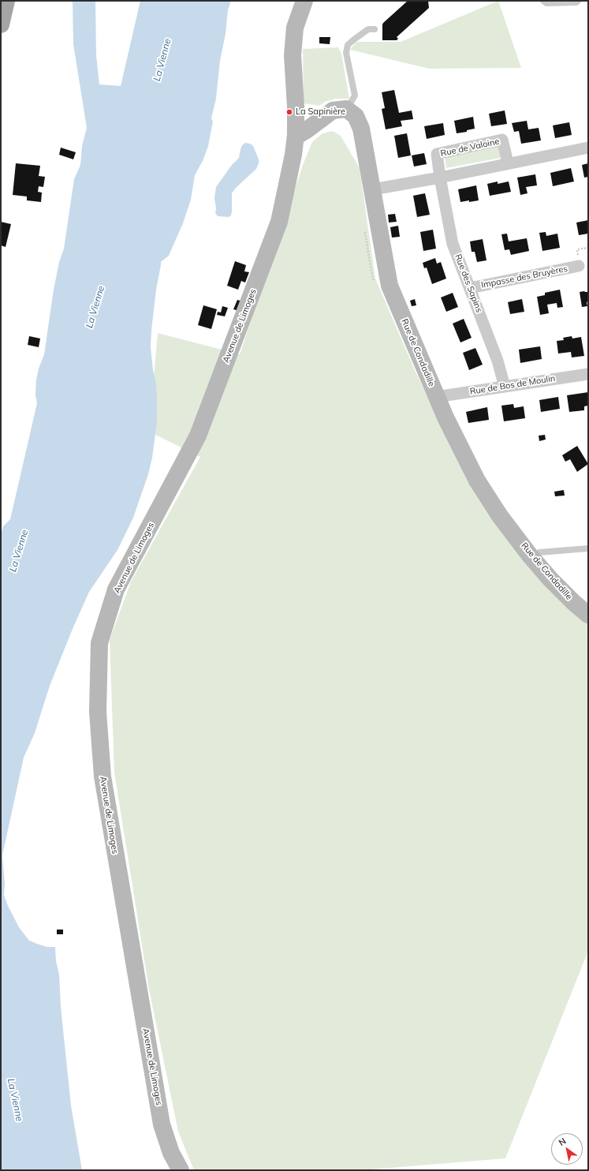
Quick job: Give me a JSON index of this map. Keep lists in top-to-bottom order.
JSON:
{
  "streets": {
    "main road": ["Avenue de Limoges", "Rue de Condadille"],
    "street": [
      "Rue de Valoine",
      "Impasse des Bruyères",
      "Rue des Sapins",
      "Rue de Bos de Moulin"
    ]
  },
  "crossings": [
    ["Rue de Valoine", "Rue des Sapins"],
    ["Impasse des Bruyères", "Rue des Sapins"],
    ["Rue des Sapins", "Rue de Bos de Moulin"],
    ["Rue de Condadille", "Rue de Bos de Moulin"]
  ],
  "water": ["La Vienne"],
  "places": ["La Sapinière"],
  "north": "top left"
}
